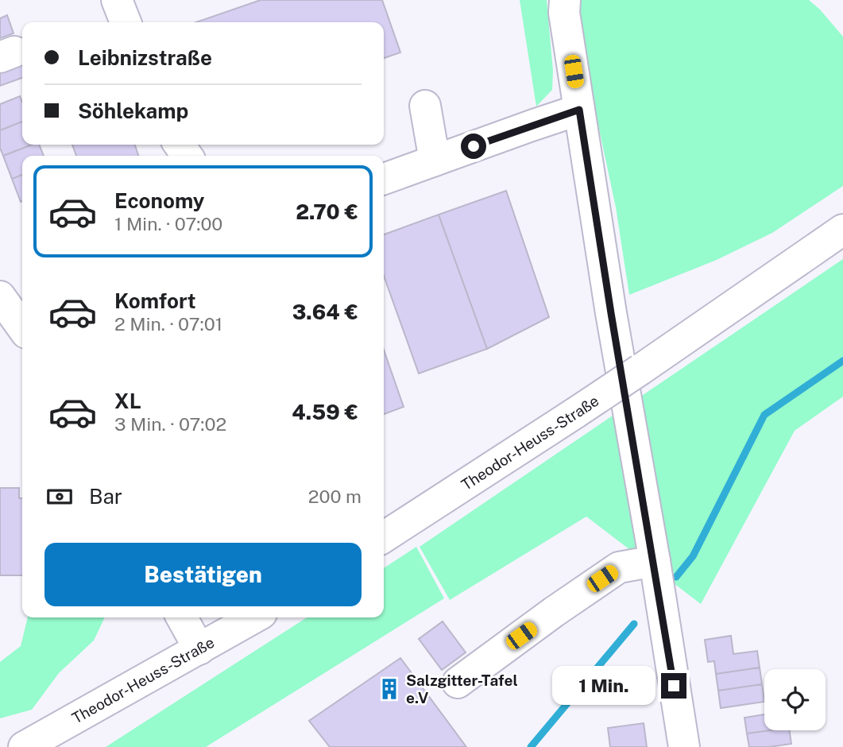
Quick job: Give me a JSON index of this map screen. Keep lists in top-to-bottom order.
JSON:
{
  "streets": {
    "street": ["Theodor-Heuss-Straße"]
  },
  "places": {
    "building": ["Salzgitter-Tafel e.V"]
  },
  "page": {
    "banner": ["Leibnizstraße", "Söhlekamp"],
    "list": [
      {
        "name": "Economy",
        "note": "1 Min. · 07:00",
        "value": "2.70 €"
      },
      {
        "name": "Komfort",
        "note": "2 Min. · 07:01",
        "value": "3.64 €"
      },
      {
        "name": "XL",
        "note": "3 Min. · 07:02",
        "value": "4.59 €"
      }
    ],
    "pay": ["Bar", "200 m"],
    "buttons": "Bestätigen",
    "bubble": "1 Min."
  }
}
